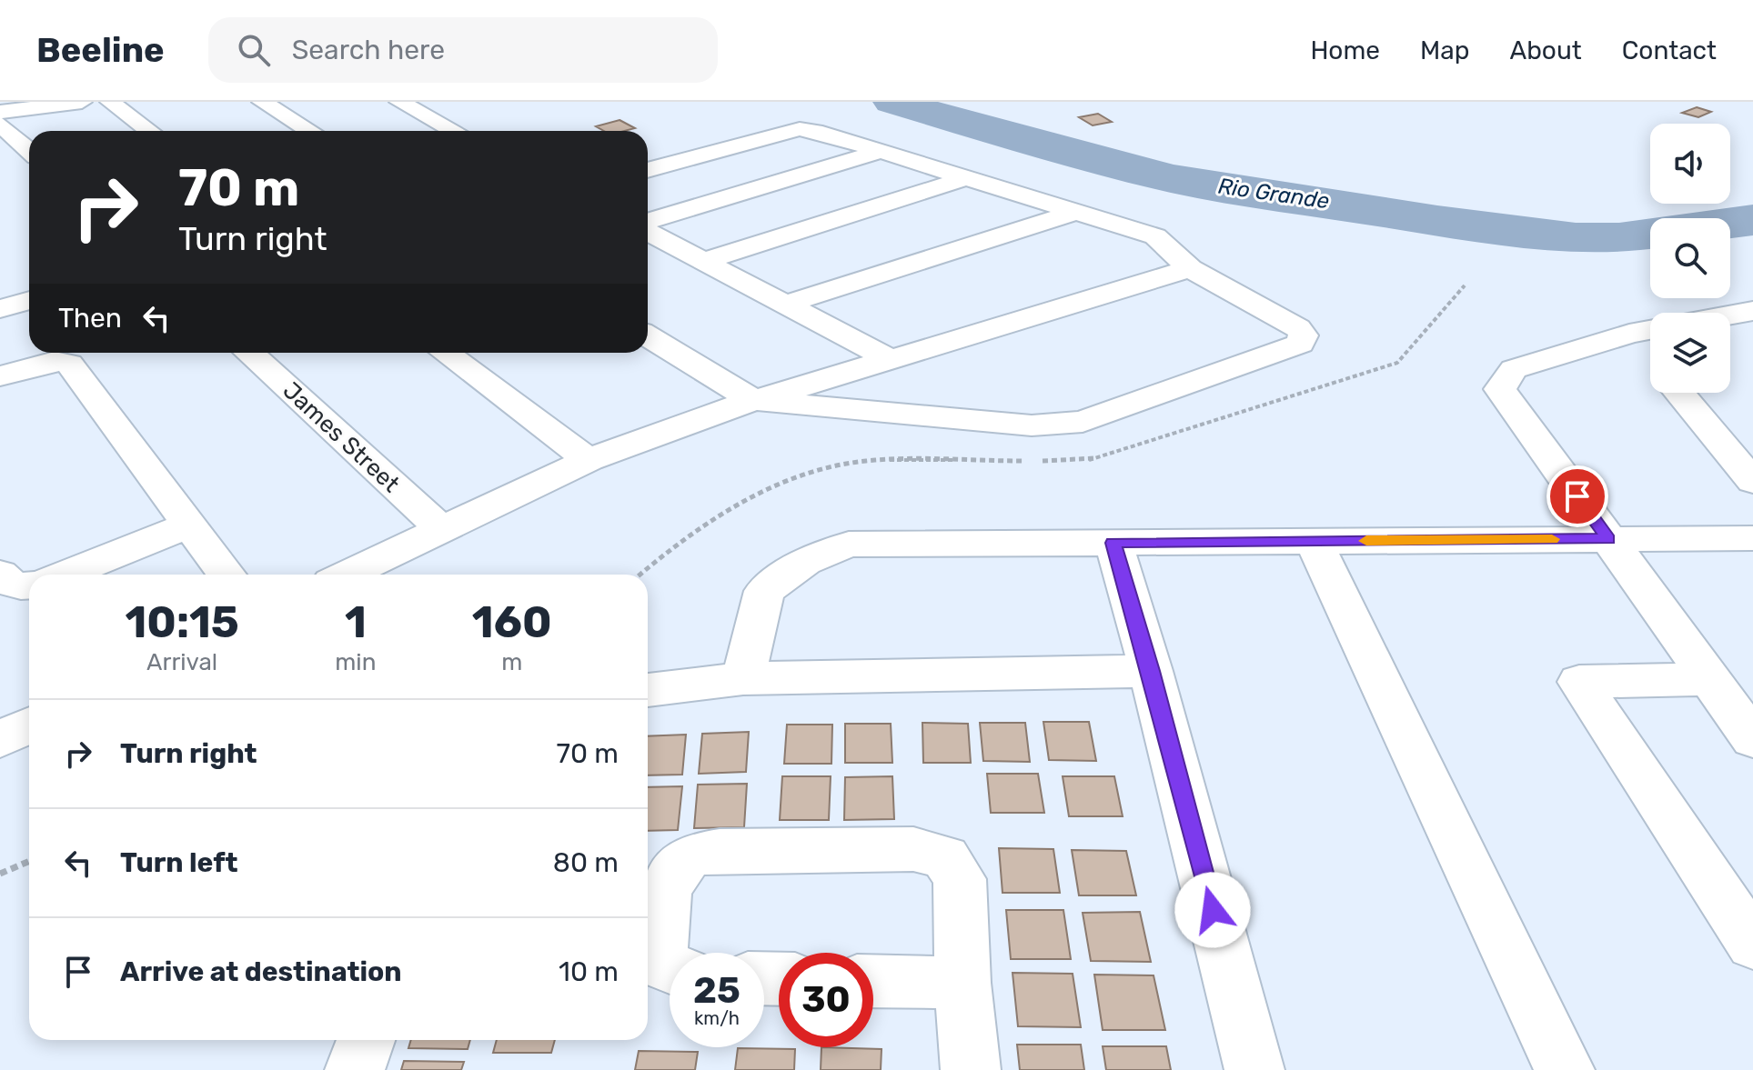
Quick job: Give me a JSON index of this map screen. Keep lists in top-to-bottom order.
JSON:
{
  "streets": {
    "street": ["James Street"]
  },
  "water": ["Rio Grande"],
  "page": {
    "header": "Beeline",
    "search": "Search here",
    "nav": [
      "Home",
      "Map",
      "About",
      "Contact"
    ],
    "turn": ["70 m", "Turn right"],
    "then": "Then",
    "eta": [
      "10:15",
      "Arrival",
      "1",
      "min",
      "160",
      "m"
    ],
    "list": [
      {
        "name": "Turn right",
        "value": "70 m"
      },
      {
        "name": "Turn left",
        "value": "80 m"
      },
      {
        "name": "Arrive at destination",
        "value": "10 m"
      }
    ],
    "speed": "25 km/h",
    "limit": "30"
  }
}
